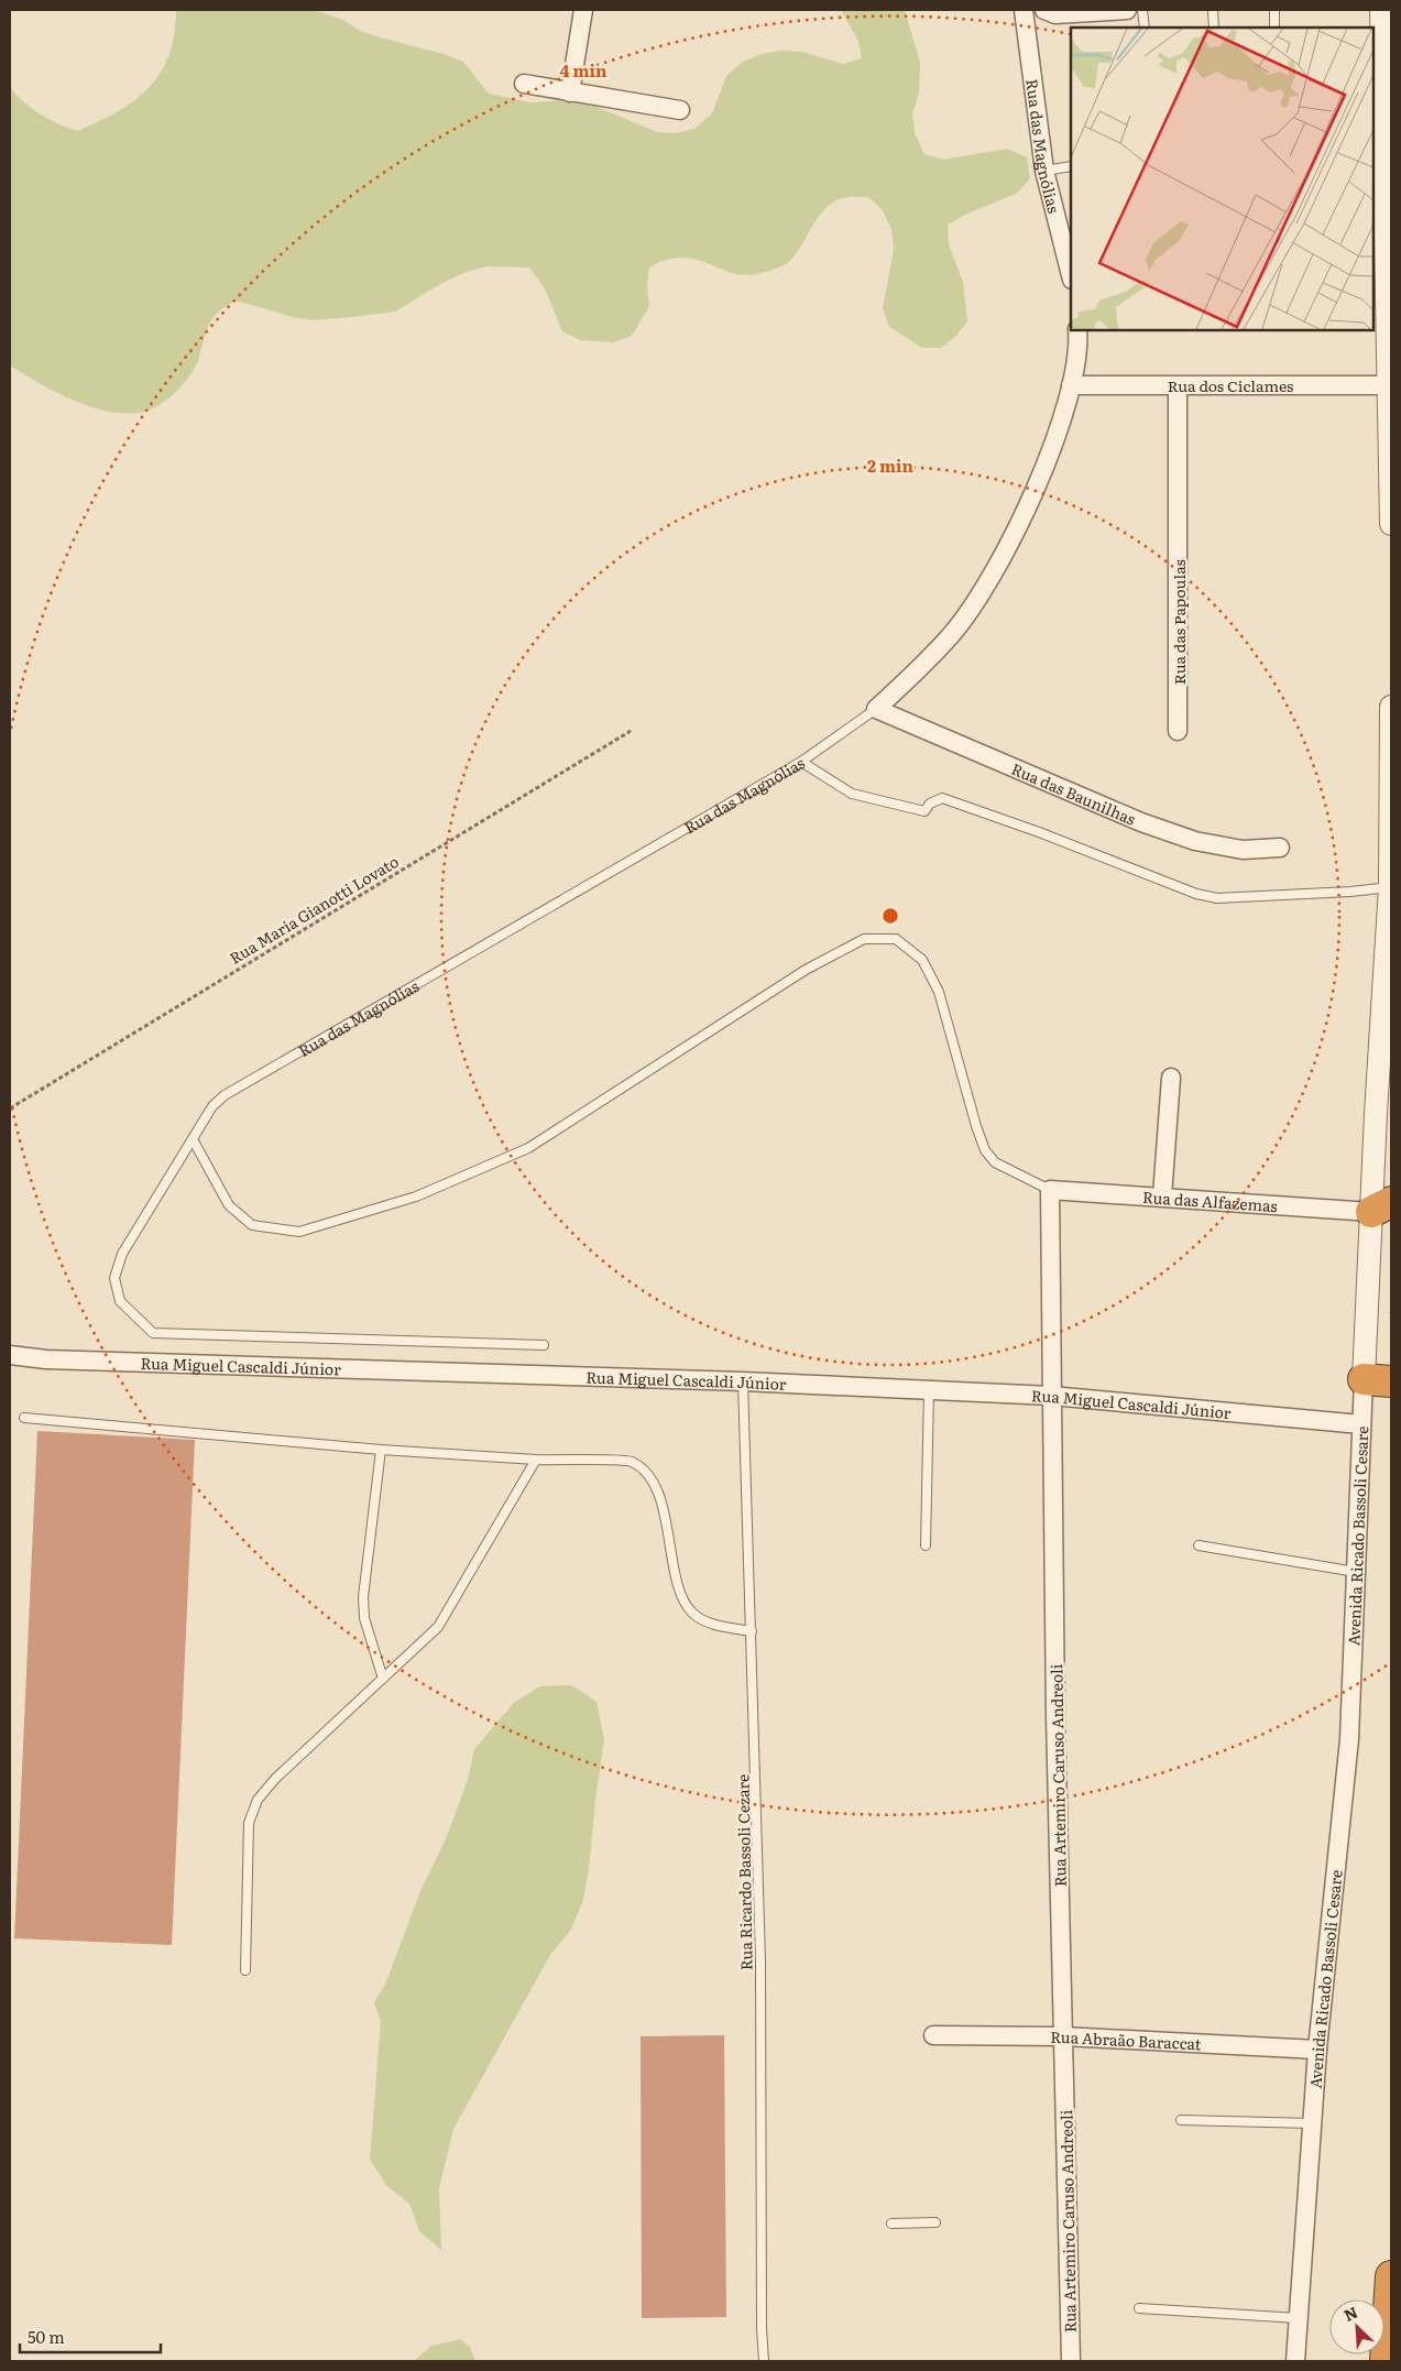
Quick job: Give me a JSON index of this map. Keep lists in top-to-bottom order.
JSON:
{
  "streets": {
    "street": [
      "Rua das Magnólias",
      "Rua dos Ciclames",
      "Rua das Papoulas",
      "Rua das Baunilhas",
      "Rua das Alfazemas",
      "Rua Miguel Cascaldi Júnior",
      "Avenida Ricado Bassoli Cesare",
      "Rua Artemiro Caruso Andreoli",
      "Rua Abraão Baraccat"
    ],
    "lane": ["Rua Ricardo Bassoli Cezare"],
    "path": ["Rua Maria Gianotti Lovato"]
  },
  "crossings": [
    ["Rua das Magnólias", "Rua dos Ciclames"],
    ["Rua das Magnólias", "Rua das Baunilhas"],
    ["Rua dos Ciclames", "Rua das Papoulas"],
    ["Rua das Alfazemas", "Avenida Ricado Bassoli Cesare"],
    ["Rua das Alfazemas", "Rua Artemiro Caruso Andreoli"],
    ["Rua Miguel Cascaldi Júnior", "Avenida Ricado Bassoli Cesare"],
    ["Rua Miguel Cascaldi Júnior", "Rua Artemiro Caruso Andreoli"],
    ["Rua Miguel Cascaldi Júnior", "Rua Ricardo Bassoli Cezare"],
    ["Avenida Ricado Bassoli Cesare", "Rua Abraão Baraccat"],
    ["Rua Artemiro Caruso Andreoli", "Rua Abraão Baraccat"]
  ],
  "scale_bar": "50 m",
  "north": "top left",
  "rings": ["4 min", "2 min"]
}
